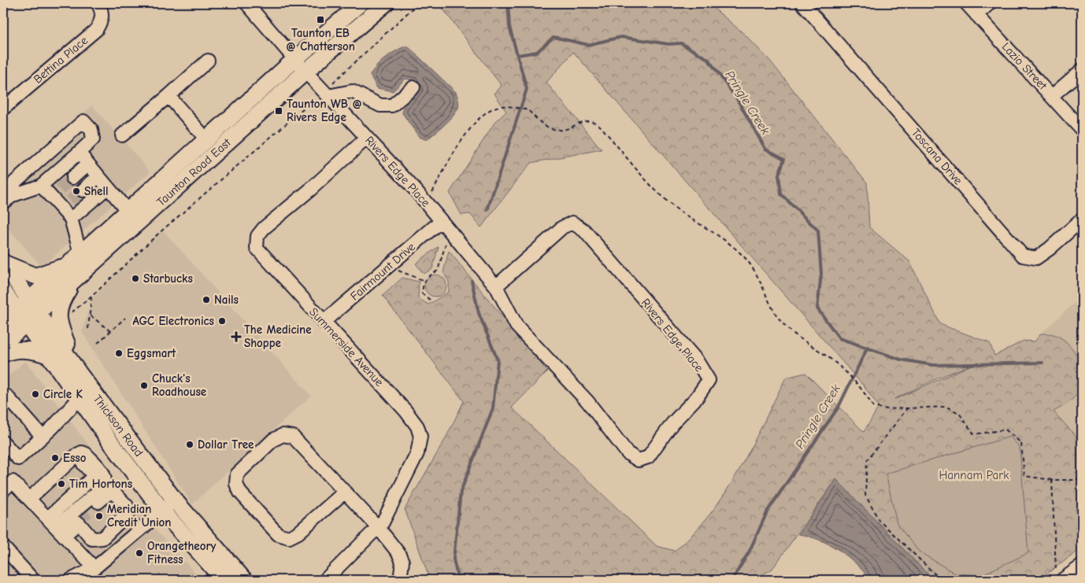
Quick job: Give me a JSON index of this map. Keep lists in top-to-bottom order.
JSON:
{
  "streets": {
    "main road": ["Taunton Road East", "Thickson Road"],
    "street": [
      "Bettina Place",
      "Lazio Street",
      "Toscana Drive",
      "Rivers Edge Place",
      "Fairmount Drive",
      "Summerside Avenue"
    ]
  },
  "crossings": [
    ["Rivers Edge Place", "Taunton Road East"],
    ["Rivers Edge Place", "Fairmount Drive"],
    ["Rivers Edge Place", "Summerside Avenue"],
    ["Taunton Road East", "Thickson Road"],
    ["Fairmount Drive", "Summerside Avenue"]
  ],
  "water": ["Pringle Creek"],
  "parks": ["Hannam Park"],
  "places": {
    "transit": ["Taunton EB @ Chatterson", "Taunton WB @ Rivers Edge"],
    "other": [
      "Shell",
      "Starbucks",
      "Nails",
      "AGC Electronics",
      "Eggsmart",
      "Chuck's Roadhouse",
      "Circle K",
      "Dollar Tree",
      "Esso",
      "Tim Hortons",
      "Meridian Credit Union",
      "Orangetheory Fitness"
    ],
    "health": ["The Medicine Shoppe"]
  }
}
